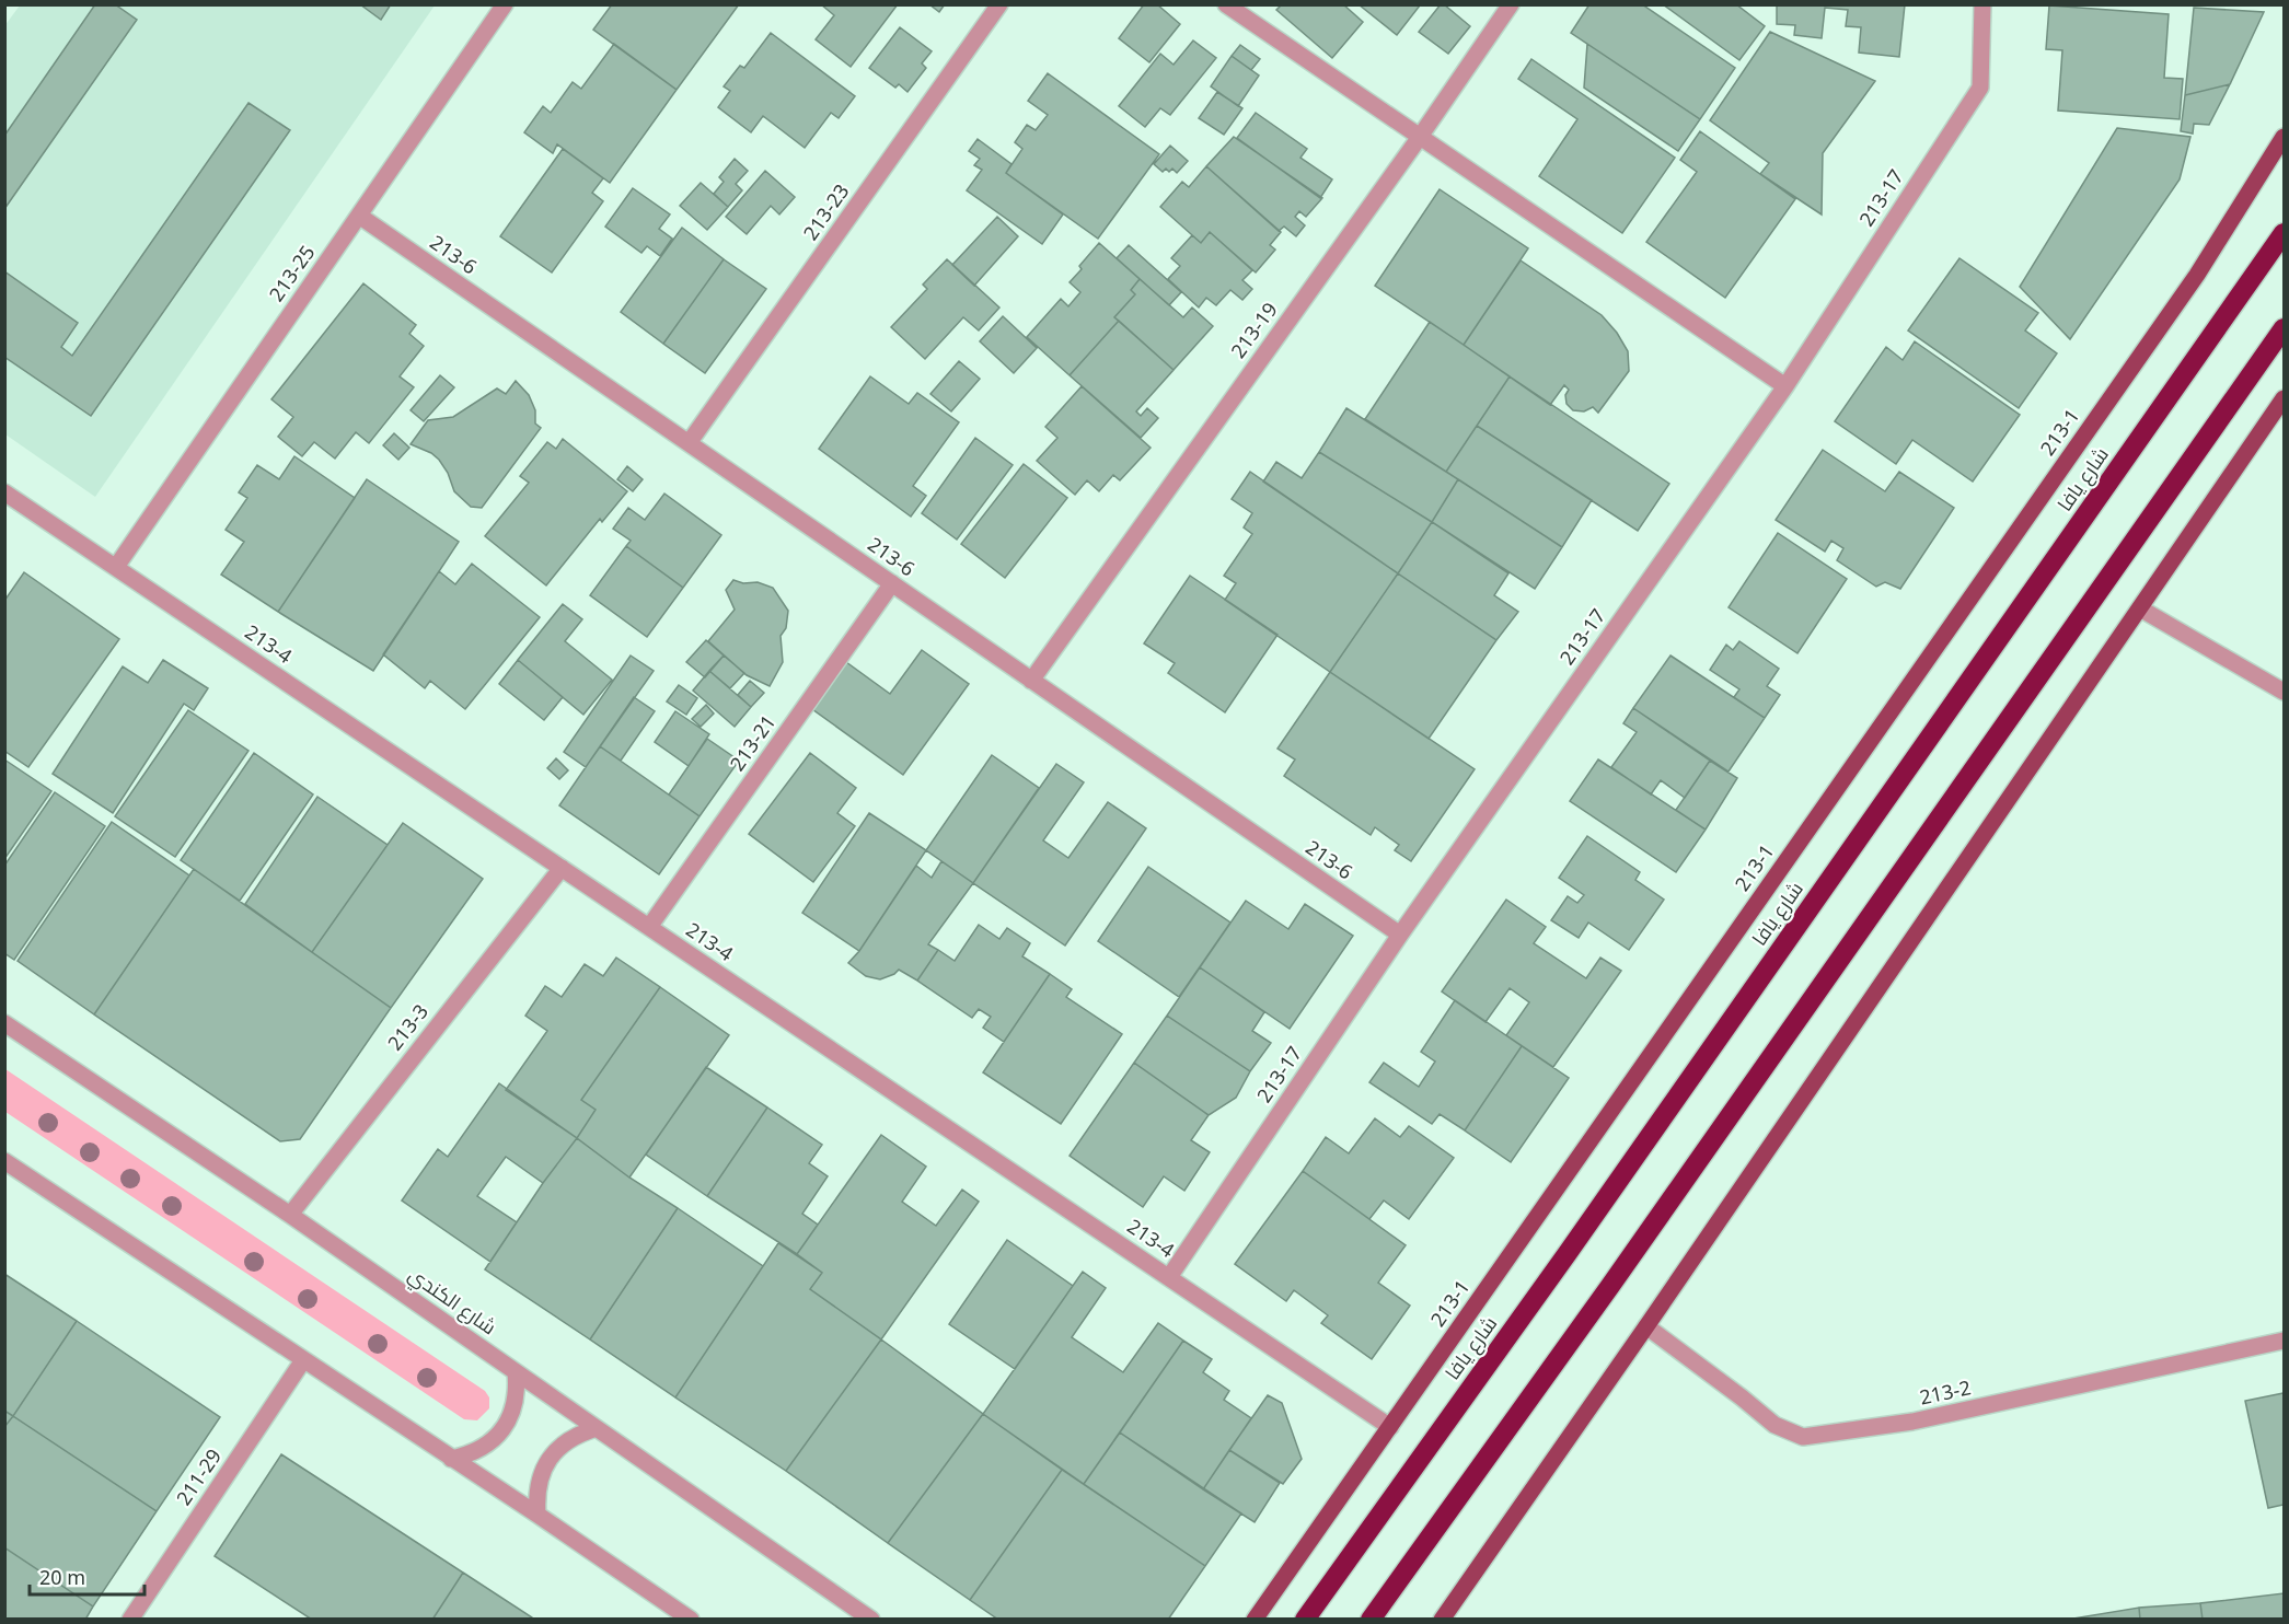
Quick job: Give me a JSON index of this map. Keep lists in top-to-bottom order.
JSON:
{
  "streets": {
    "highway": ["شارع يافا"],
    "main road": ["213-1"],
    "street": [
      "213-17",
      "213-23",
      "213-6",
      "213-25",
      "213-19",
      "213-4",
      "213-21",
      "213-3",
      "شارع الكندي",
      "213-2",
      "211-29"
    ]
  },
  "crossings": [
    ["213-17", "213-6"],
    ["213-17", "213-4"],
    ["213-23", "213-6"],
    ["213-6", "213-25"],
    ["213-6", "213-19"],
    ["213-6", "213-21"],
    ["213-25", "213-4"],
    ["213-1", "213-4"],
    ["213-4", "213-21"],
    ["213-4", "213-3"],
    ["213-3", "شارع الكندي"]
  ],
  "scale_bar": "20 m"
}
